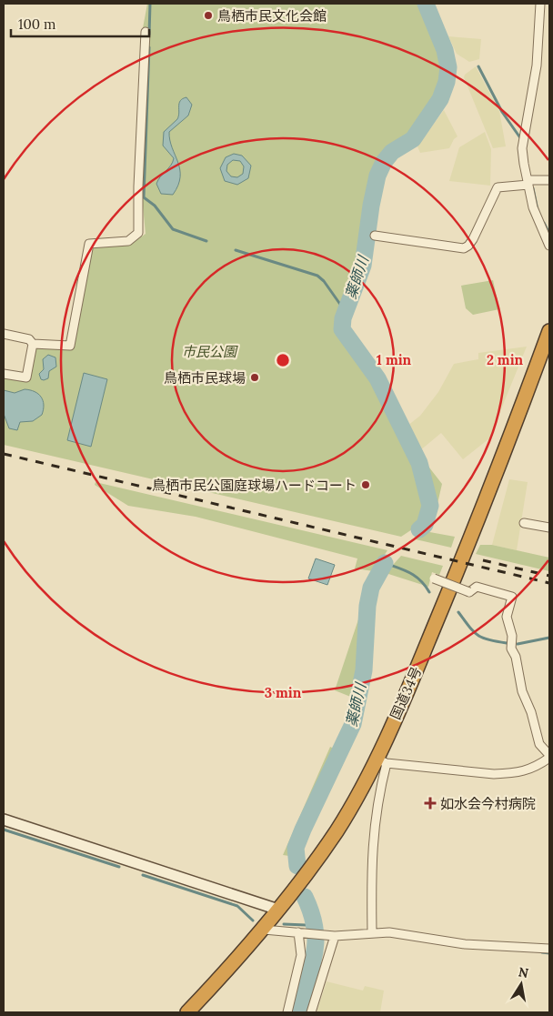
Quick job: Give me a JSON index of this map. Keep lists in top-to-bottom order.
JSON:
{
  "streets": {
    "highway": ["国道34号"]
  },
  "water": ["薬師川"],
  "parks": ["市民公園"],
  "places": {
    "other": ["鳥栖市民文化会館", "鳥栖市民球場", "鳥栖市民公園庭球場ハードコート"],
    "health": ["如水会今村病院"]
  },
  "scale_bar": "100 m",
  "north": "top",
  "rings": ["1 min", "2 min", "3 min"]
}
